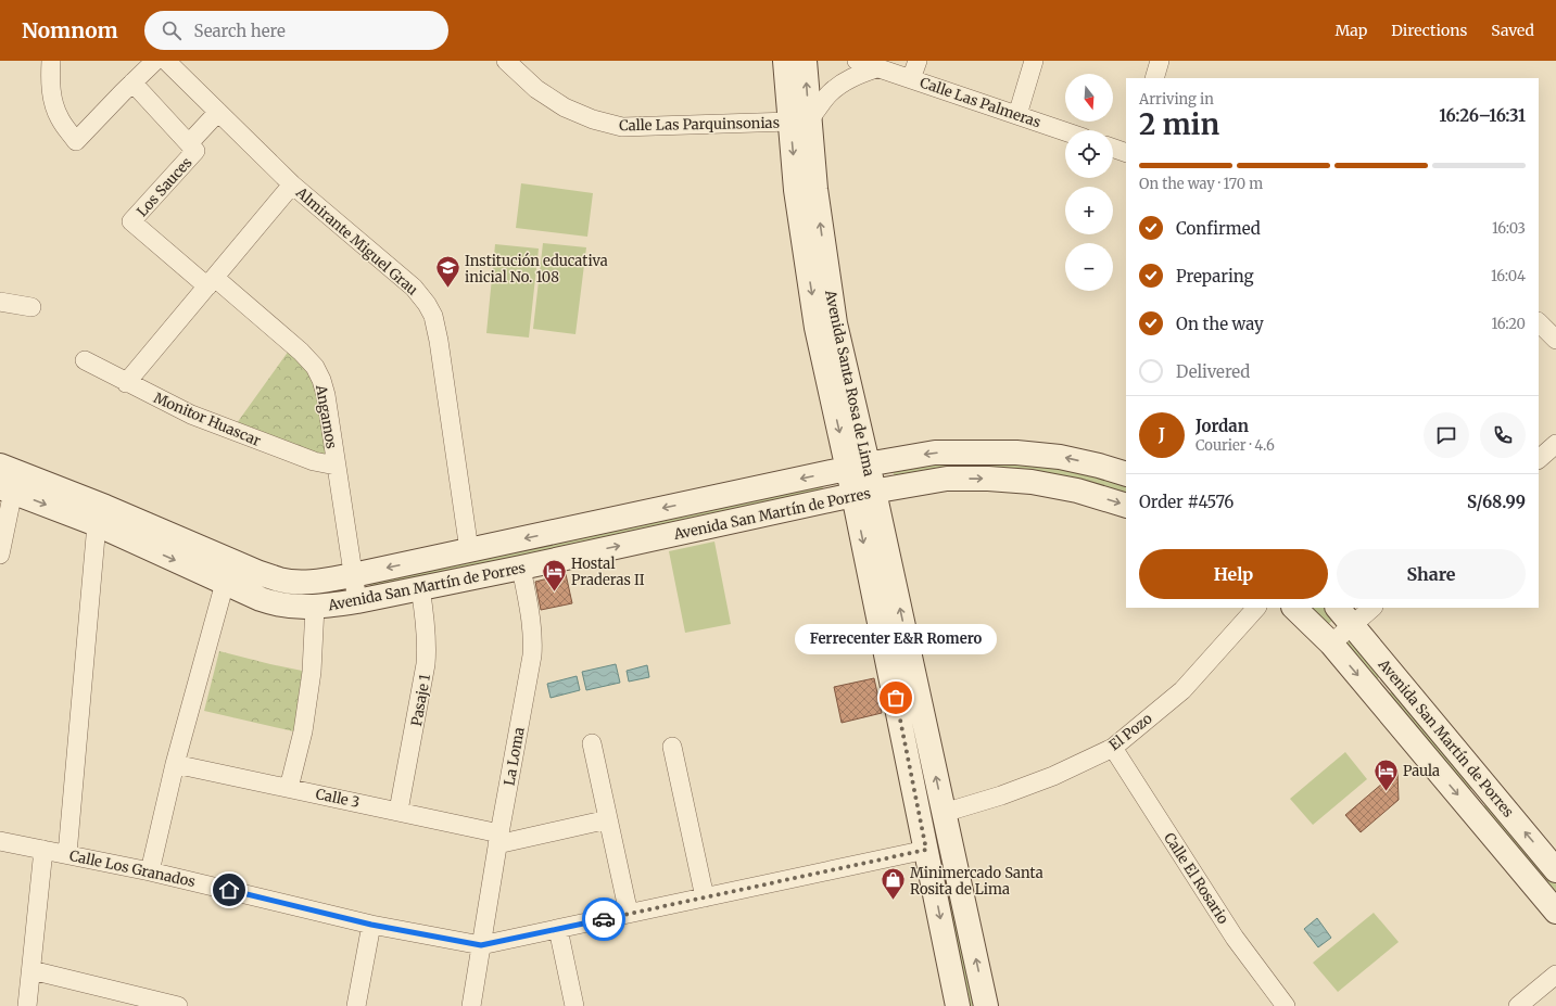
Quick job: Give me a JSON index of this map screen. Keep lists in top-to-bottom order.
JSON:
{
  "streets": {
    "main road": ["Avenida Santa Rosa de Lima", "Avenida San Martín de Porres"],
    "street": [
      "Calle Las Palmeras",
      "Calle Las Parquinsonias",
      "Los Sauces",
      "Almirante Miguel Grau",
      "Angamos",
      "Monitor Huascar",
      "Pasaje 1",
      "El Pozo",
      "La Loma",
      "Calle 3",
      "Calle Los Granados",
      "Calle El Rosario"
    ]
  },
  "crossings": [
    ["Calle Las Parquinsonias", "Avenida Santa Rosa de Lima"],
    ["Los Sauces", "Almirante Miguel Grau"],
    ["Los Sauces", "Angamos"],
    ["Almirante Miguel Grau", "Avenida San Martín de Porres"],
    ["Avenida Santa Rosa de Lima", "Avenida San Martín de Porres"],
    ["Avenida Santa Rosa de Lima", "El Pozo"],
    ["Avenida Santa Rosa de Lima", "Calle Los Granados"],
    ["Angamos", "Monitor Huascar"],
    ["Angamos", "Avenida San Martín de Porres"],
    ["Avenida San Martín de Porres", "Pasaje 1"],
    ["Avenida San Martín de Porres", "La Loma"],
    ["Pasaje 1", "Calle 3"],
    ["El Pozo", "Calle El Rosario"],
    ["La Loma", "Calle 3"],
    ["La Loma", "Calle Los Granados"]
  ],
  "places": {
    "school or university": ["Institución educativa inicial No. 108"],
    "hotel": ["Hostal Praderas II", "Paula"],
    "other": ["Ferrecenter E&R Romero"],
    "shop": ["Minimercado Santa Rosita de Lima"]
  },
  "north": "bottom",
  "page": {
    "header": "Nomnom",
    "search": "Search here",
    "nav": ["Map", "Directions", "Saved"],
    "map_buttons": ["+", "−"],
    "heading": ["2 min", "Arriving in", "16:26–16:31"],
    "panel": [
      "Jordan",
      "Courier · 4.6",
      "Order #4576",
      "S/68.99"
    ],
    "bar": "On the way · 170 m",
    "list": [
      ["Confirmed", "16:03"],
      ["Preparing", "16:04"],
      ["On the way", "16:20"],
      "Delivered"
    ],
    "round": "J",
    "buttons": ["Help", "Share"],
    "bubble": "Ferrecenter E&R Romero"
  }
}
